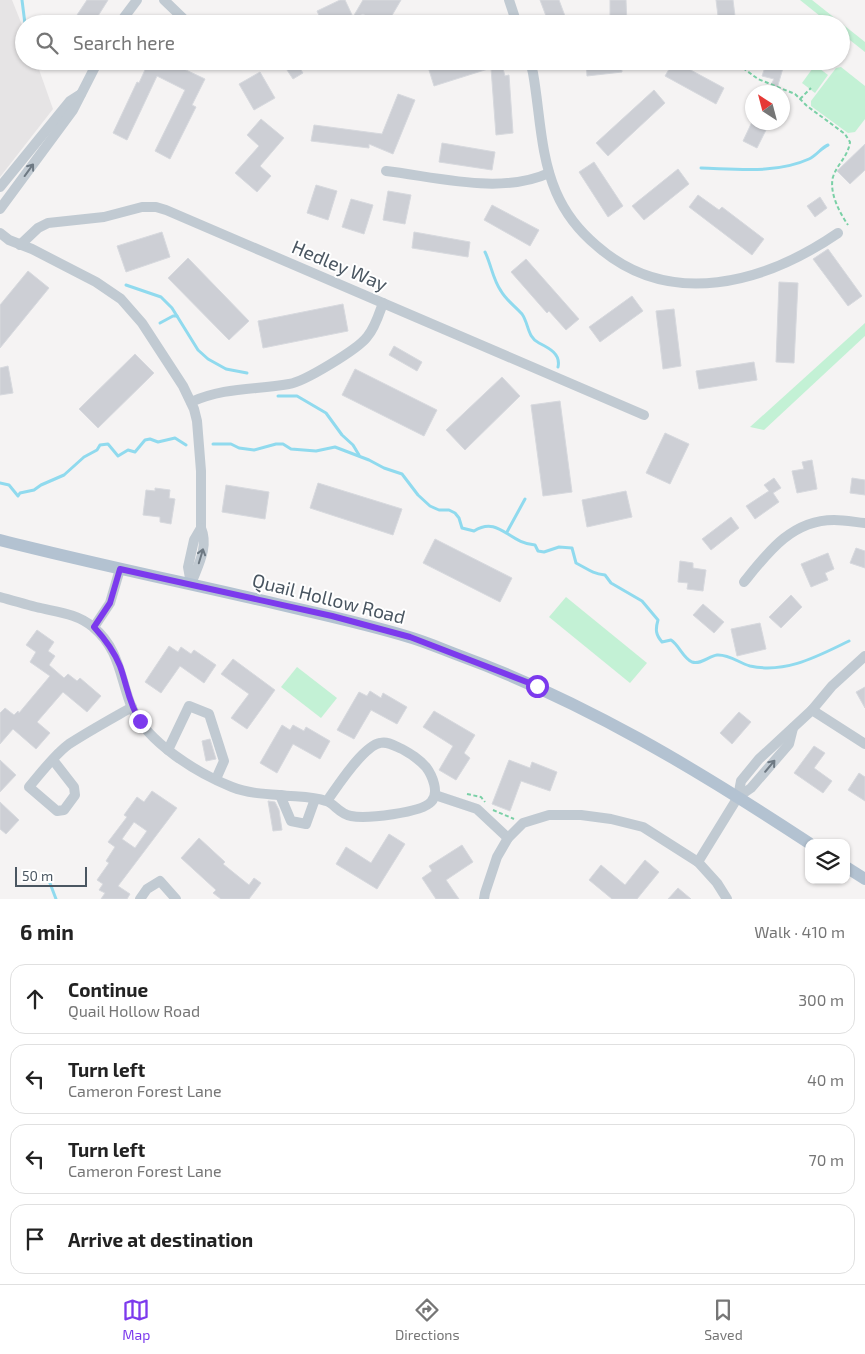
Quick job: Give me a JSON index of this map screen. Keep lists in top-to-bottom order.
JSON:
{
  "streets": {
    "main road": ["Quail Hollow Road"],
    "street": ["Hedley Way"]
  },
  "scale_bar": "50 m",
  "north": "top left",
  "page": {
    "search": "Search here",
    "scale": "50 m",
    "heading": ["6 min", "Walk · 410 m"],
    "list": [
      ["Continue", "Quail Hollow Road", "300 m"],
      ["Turn left", "Cameron Forest Lane", "40 m"],
      ["Turn left", "Cameron Forest Lane", "70 m"],
      "Arrive at destination"
    ],
    "nav": ["Map", "Directions", "Saved"]
  }
}
